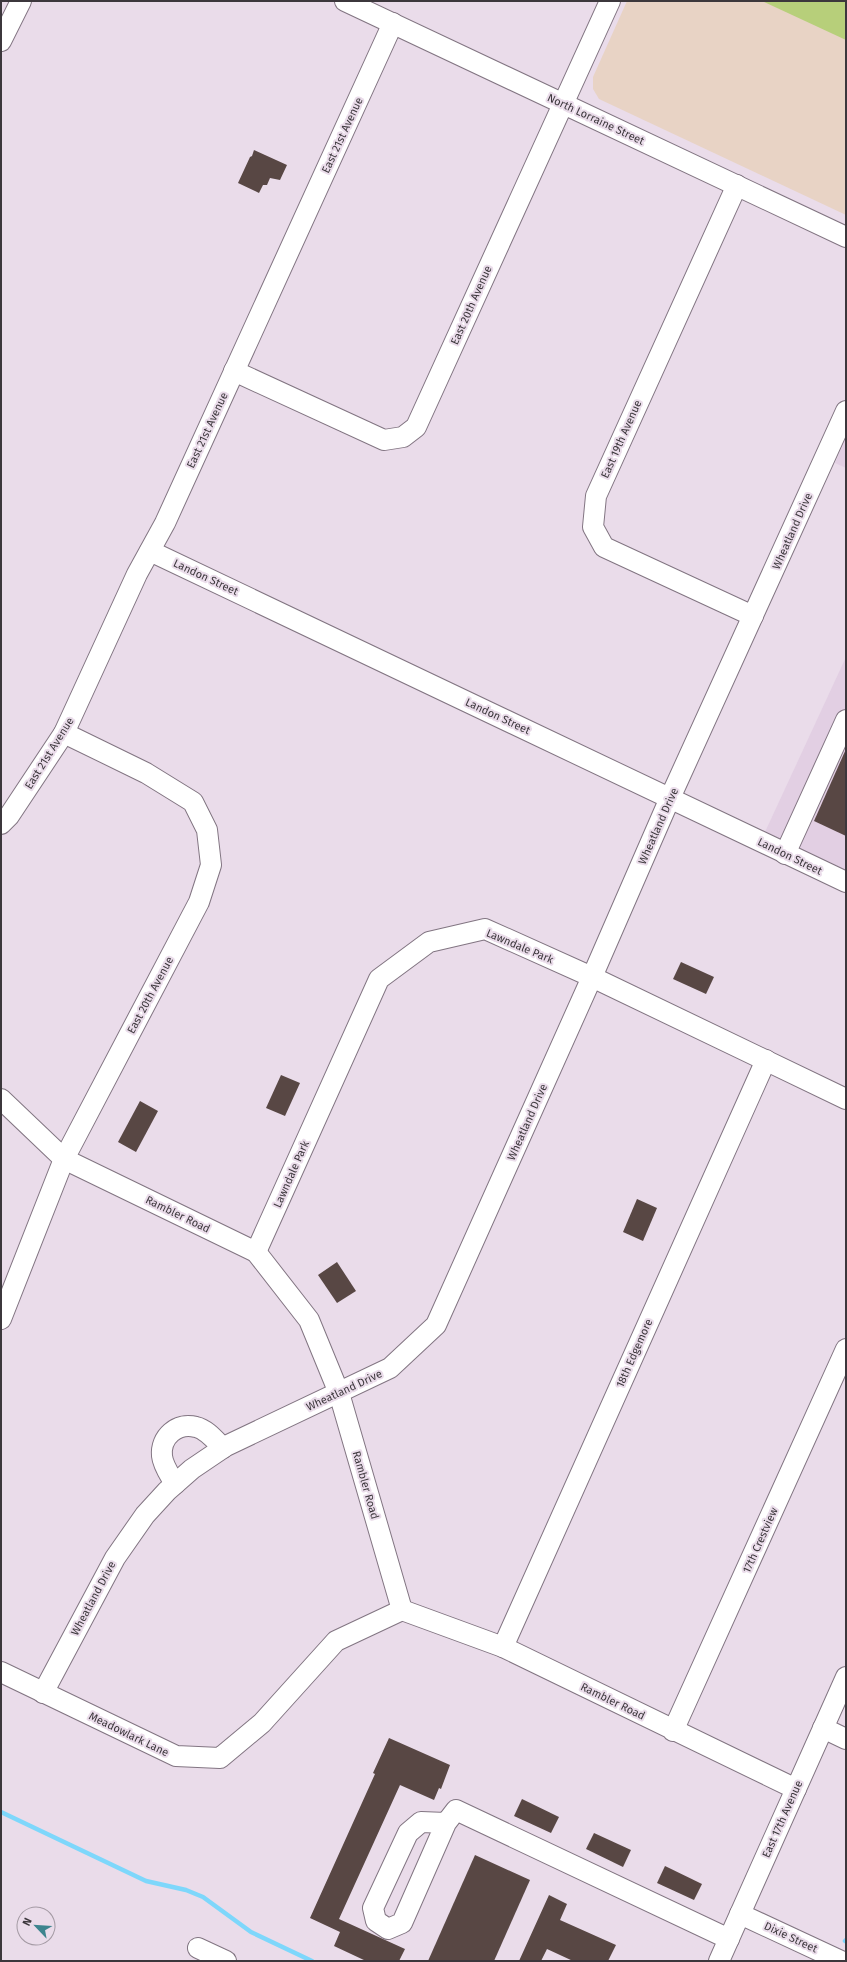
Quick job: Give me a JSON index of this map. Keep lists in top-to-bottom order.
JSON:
{
  "streets": {
    "street": [
      "North Lorraine Street",
      "East 21st Avenue",
      "East 20th Avenue",
      "East 19th Avenue",
      "Wheatland Drive",
      "Landon Street",
      "Lawndale Park",
      "Rambler Road",
      "18th Edgemore",
      "17th Crestview",
      "Meadowlark Lane",
      "East 17th Avenue",
      "Dixie Street"
    ]
  },
  "crossings": [
    ["North Lorraine Street", "East 21st Avenue"],
    ["North Lorraine Street", "East 20th Avenue"],
    ["North Lorraine Street", "East 19th Avenue"],
    ["East 21st Avenue", "East 20th Avenue"],
    ["East 21st Avenue", "Landon Street"],
    ["East 20th Avenue", "Rambler Road"],
    ["East 19th Avenue", "Wheatland Drive"],
    ["Wheatland Drive", "Landon Street"],
    ["Wheatland Drive", "Lawndale Park"],
    ["Wheatland Drive", "Rambler Road"],
    ["Wheatland Drive", "Meadowlark Lane"],
    ["Lawndale Park", "Rambler Road"],
    ["Lawndale Park", "18th Edgemore"],
    ["Rambler Road", "18th Edgemore"],
    ["Rambler Road", "17th Crestview"],
    ["Rambler Road", "Meadowlark Lane"],
    ["Rambler Road", "East 17th Avenue"],
    ["East 17th Avenue", "Dixie Street"]
  ],
  "north": "top left"
}
